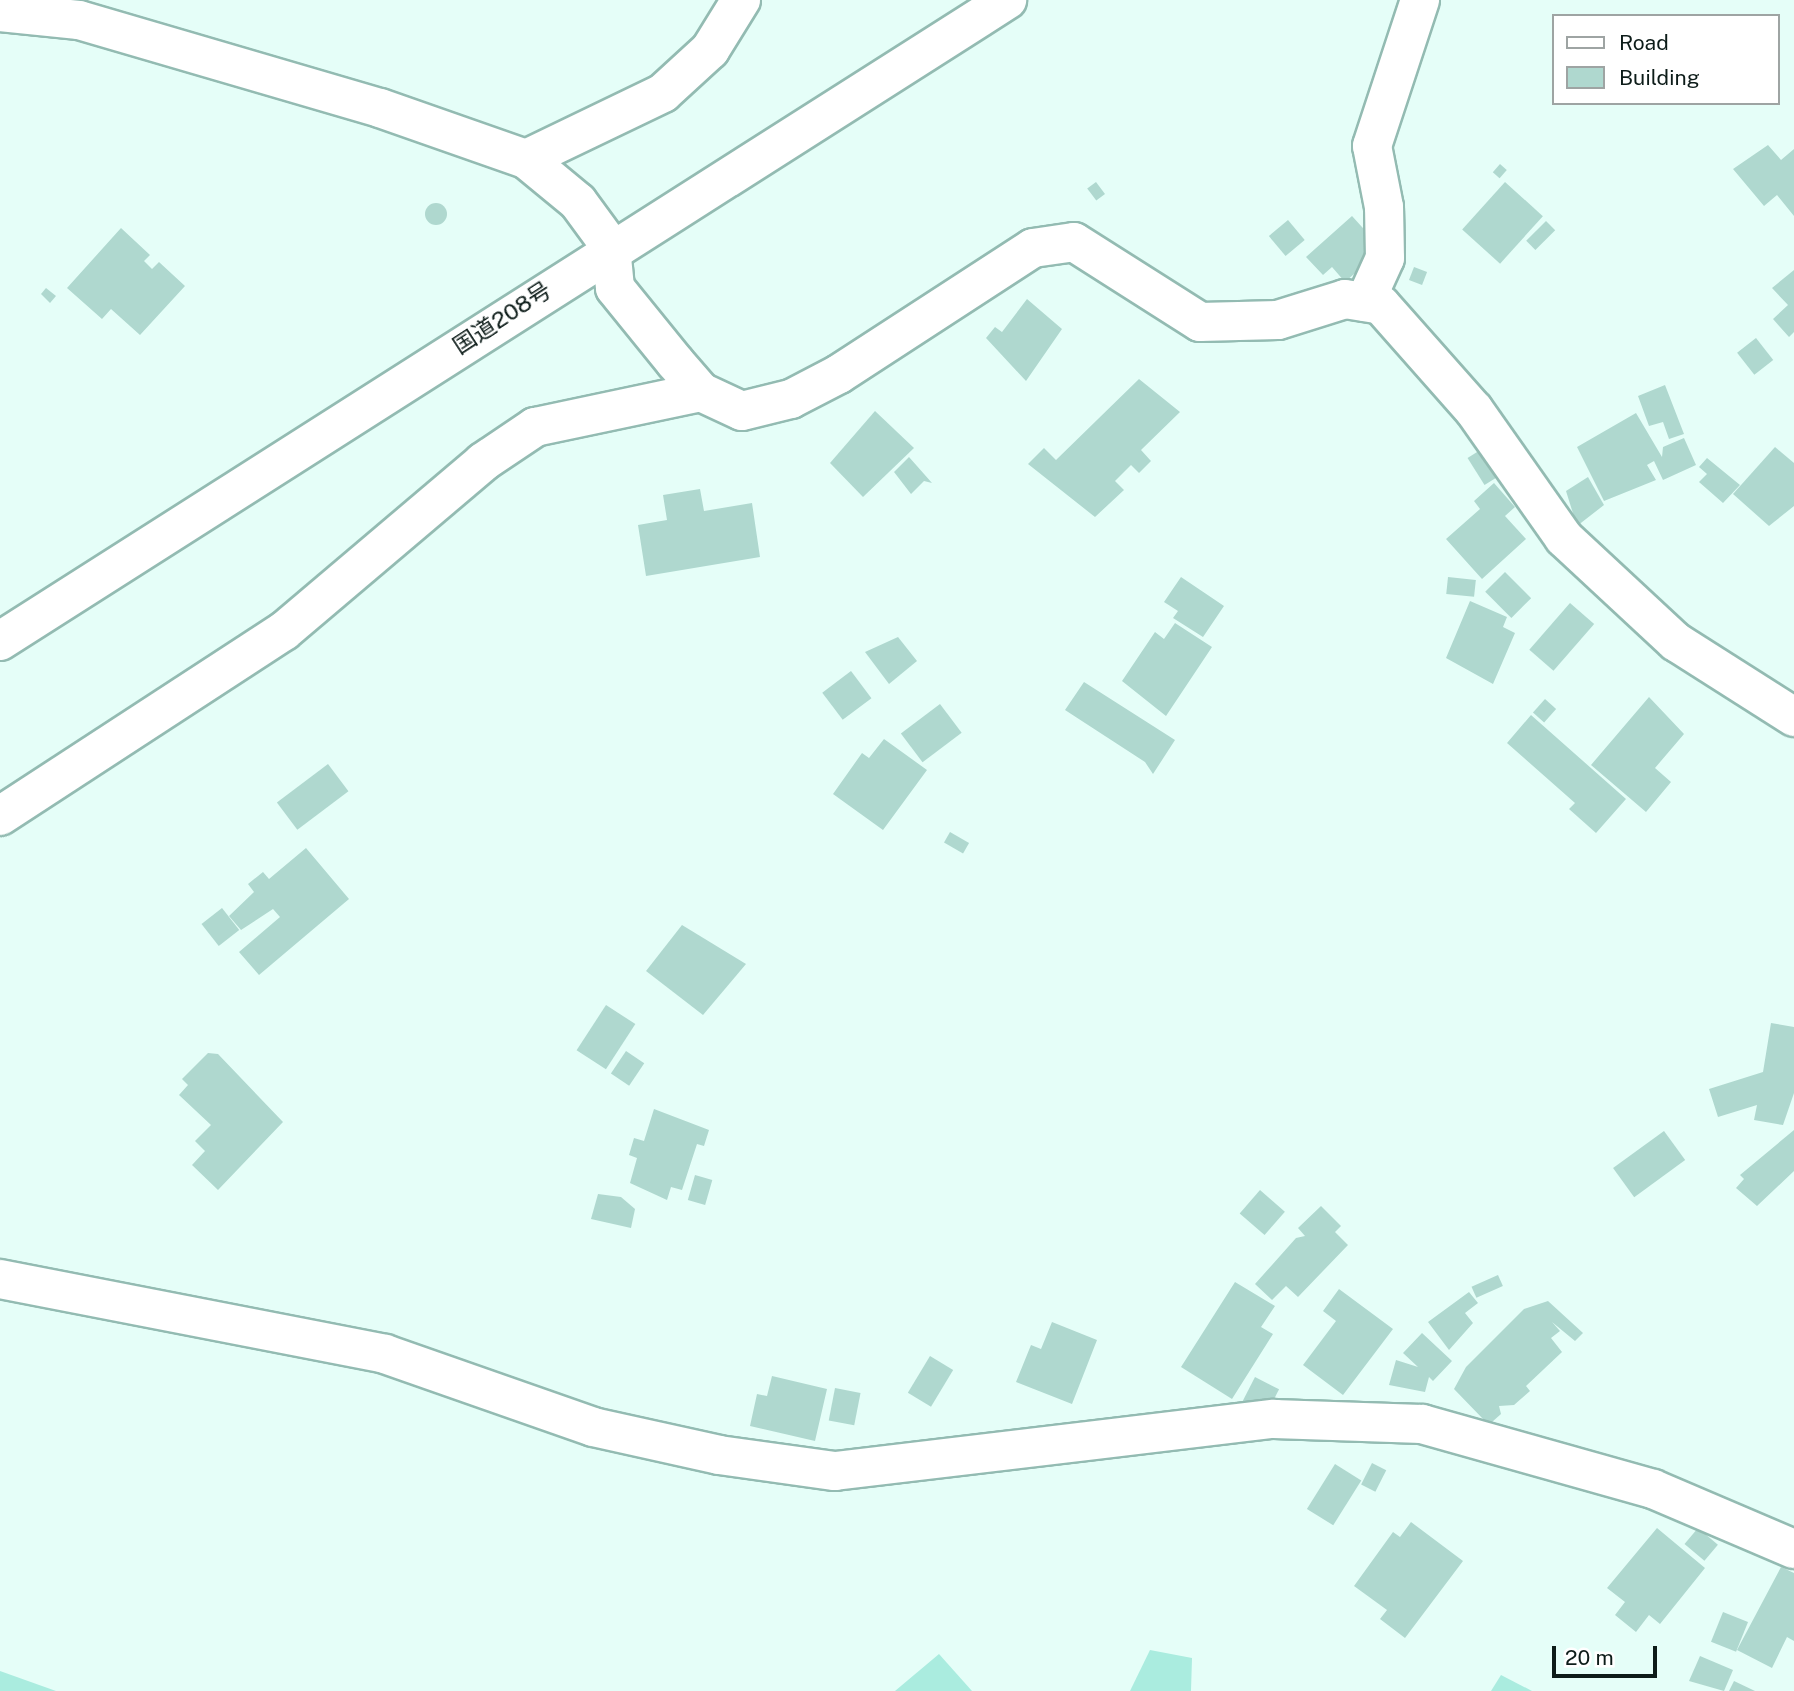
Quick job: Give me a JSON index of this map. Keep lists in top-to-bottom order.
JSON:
{
  "streets": {
    "main road": ["国道208号"]
  },
  "legend": ["Road", "Building"],
  "scale_bar": "20 m"
}
